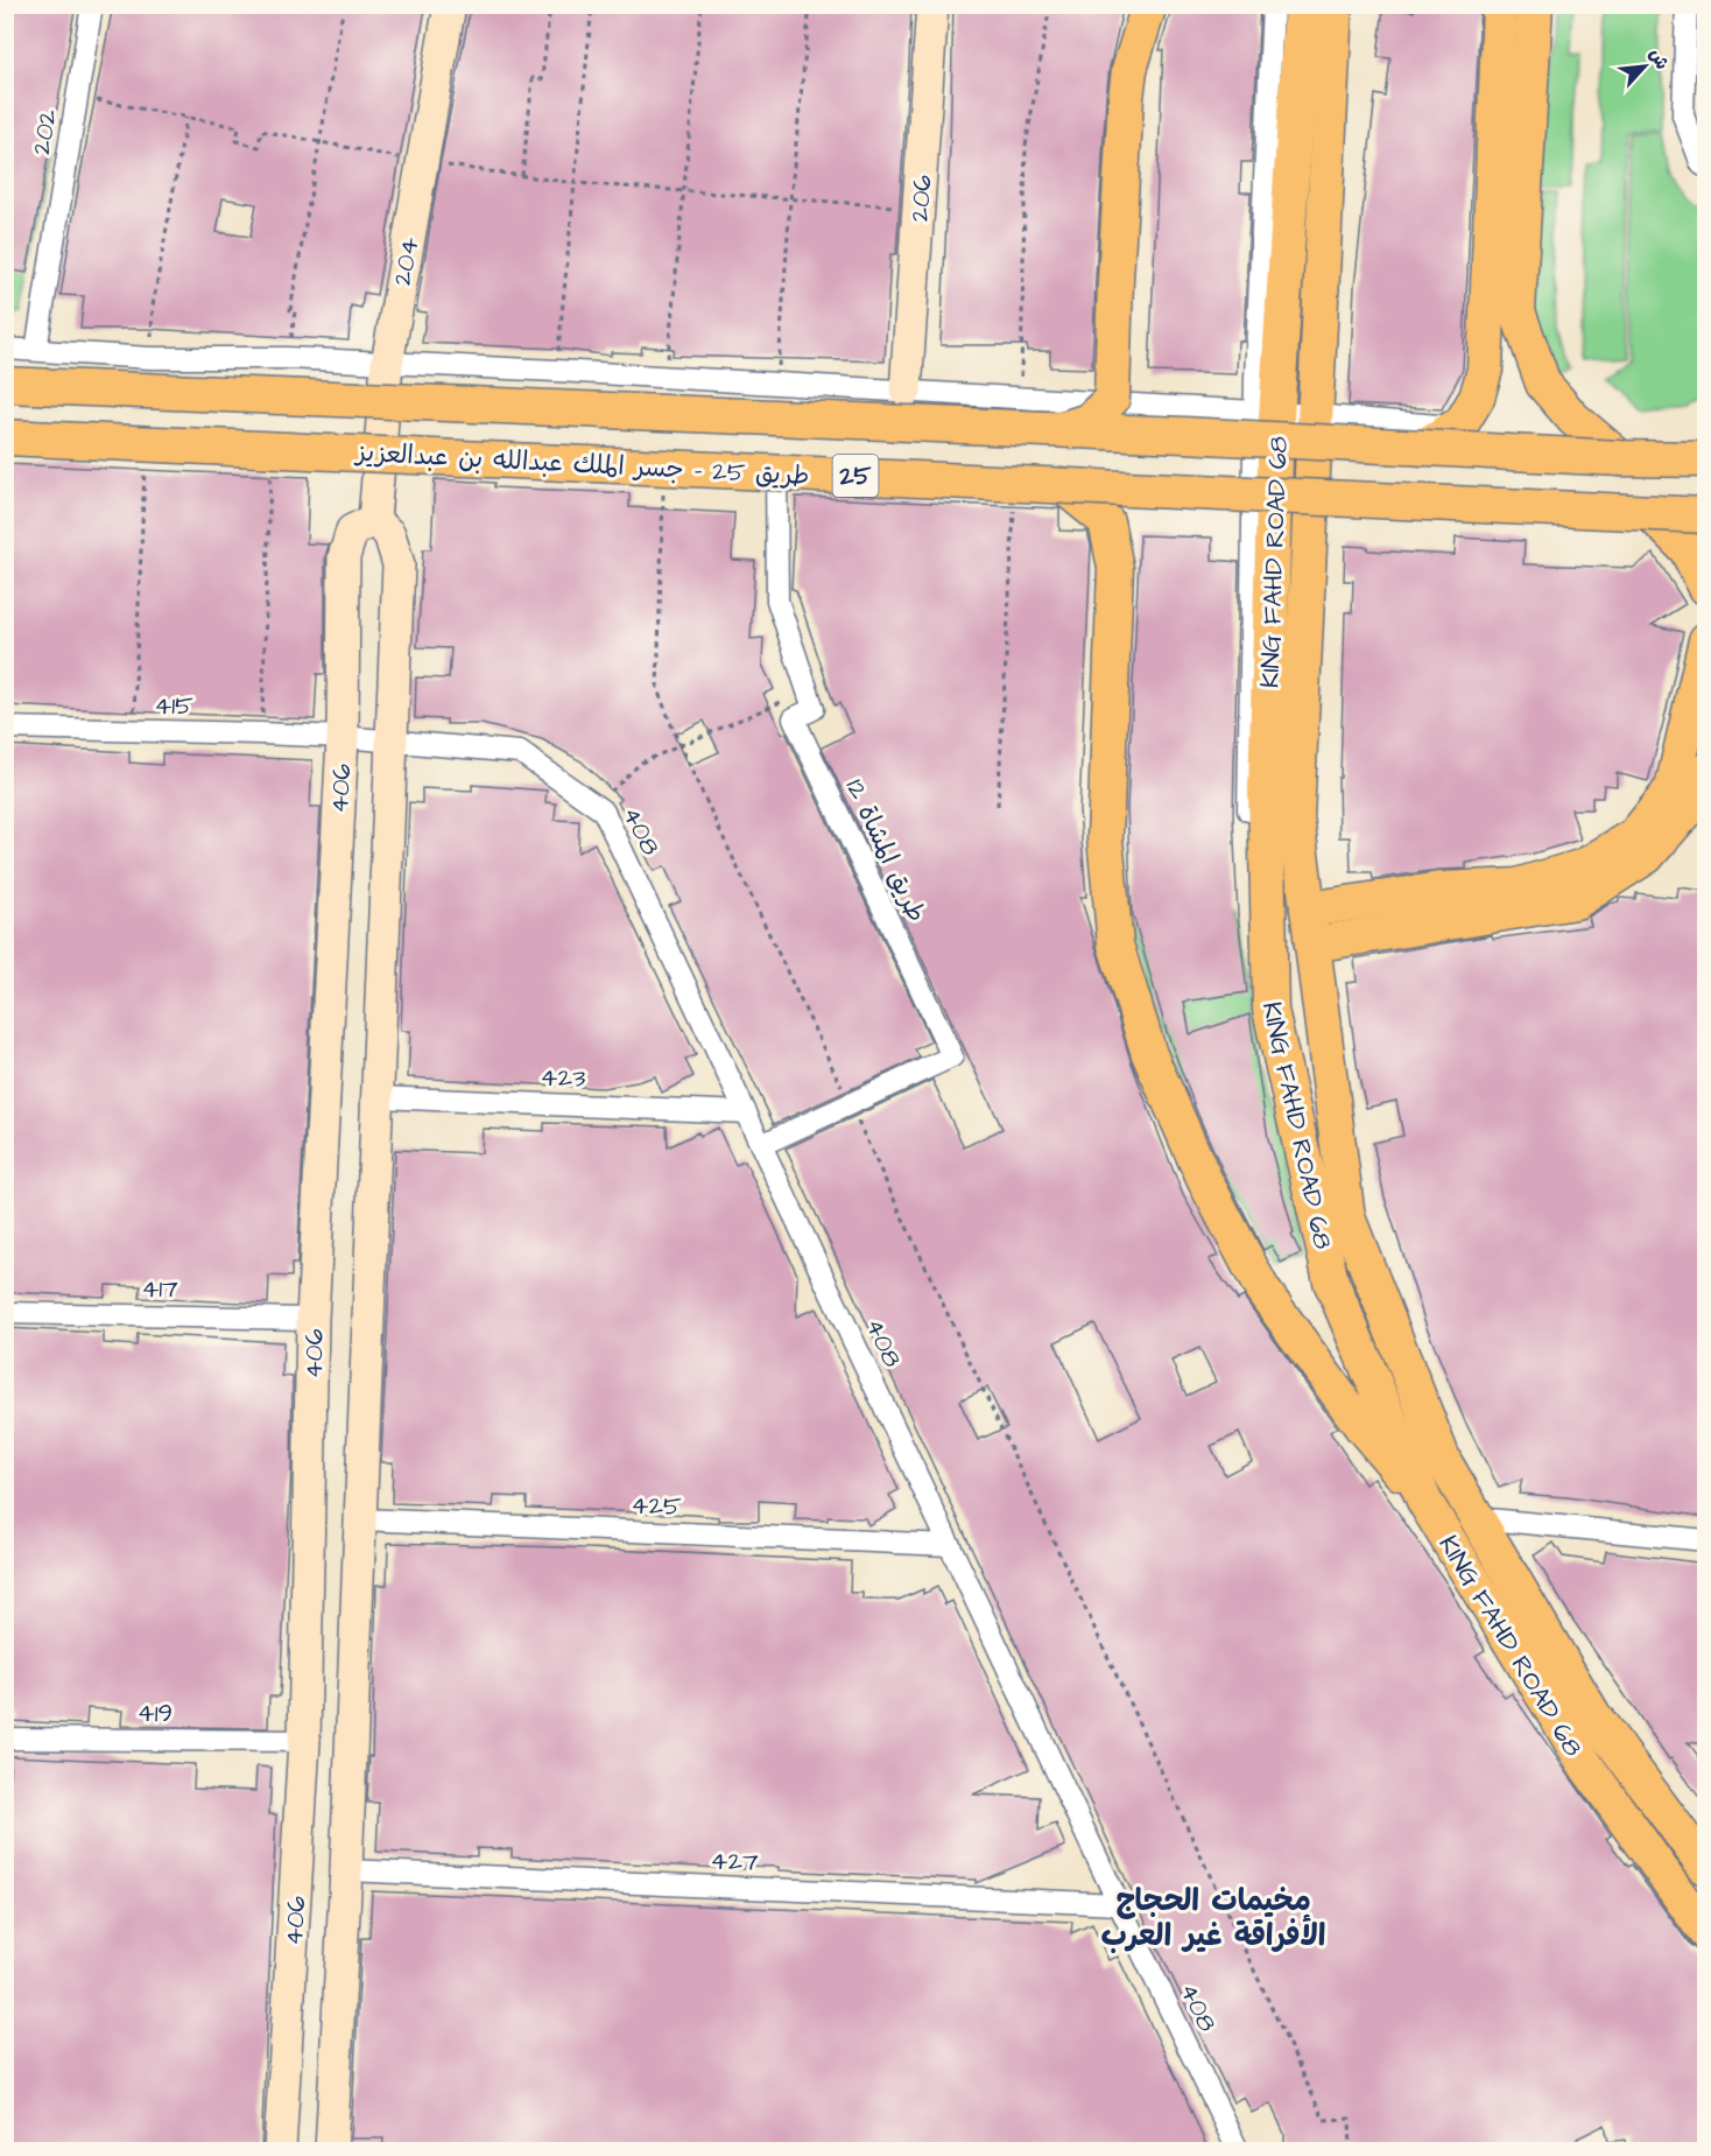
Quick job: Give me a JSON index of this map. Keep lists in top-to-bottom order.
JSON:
{
  "streets": {
    "main road": ["طريق 25 - جسر الملك عبدالله بن عبدالعزيز", "25", "KING FAHD ROAD 68"],
    "street": [
      "202",
      "206",
      "204",
      "415",
      "406",
      "408",
      "طريق المشاة 12",
      "423",
      "417",
      "425",
      "419",
      "427"
    ]
  },
  "crossings": [
    ["204", "406"],
    ["415", "406"],
    ["415", "408"],
    ["406", "408"],
    ["406", "423"],
    ["406", "417"],
    ["406", "425"],
    ["406", "419"],
    ["406", "427"],
    ["408", "طريق المشاة 12"],
    ["408", "423"],
    ["408", "425"],
    ["408", "427"]
  ],
  "districts": ["مخيمات الحجاج الأفراقة غير العرب"],
  "north": "top right"
}
